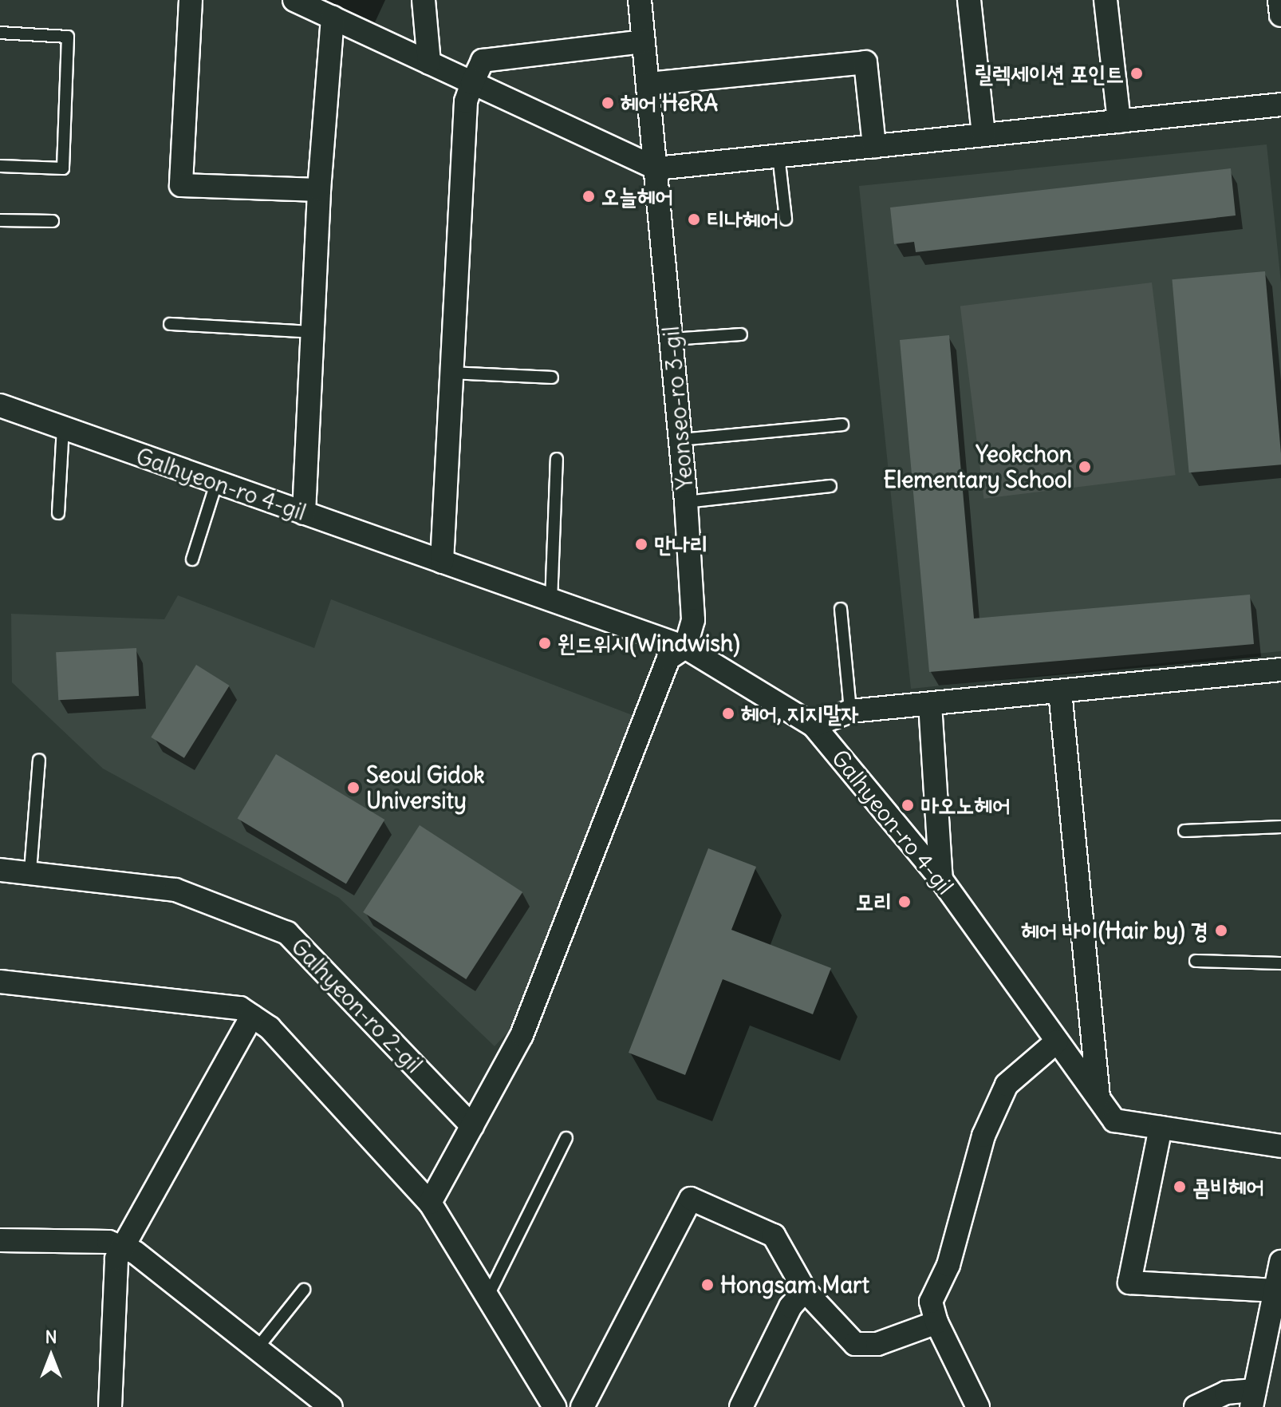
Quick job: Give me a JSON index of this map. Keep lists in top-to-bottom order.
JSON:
{
  "streets": {
    "street": ["Yeonseo-ro 3-gil", "Galhyeon-ro 4-gil", "Galhyeon-ro 2-gil"]
  },
  "crossings": [
    ["Yeonseo-ro 3-gil", "Galhyeon-ro 4-gil"]
  ],
  "places": [
    "릴렉세이션 포인트",
    "헤어 HeRA",
    "오늘헤어",
    "티나헤어",
    "Yeokchon Elementary School",
    "만나리",
    "윈드위시(Windwish)",
    "헤어, 지지말자",
    "Seoul Gidok University",
    "마오노헤어",
    "모리",
    "헤어 바이(Hair by) 경",
    "콤비헤어",
    "Hongsam Mart"
  ],
  "north": "top"
}
